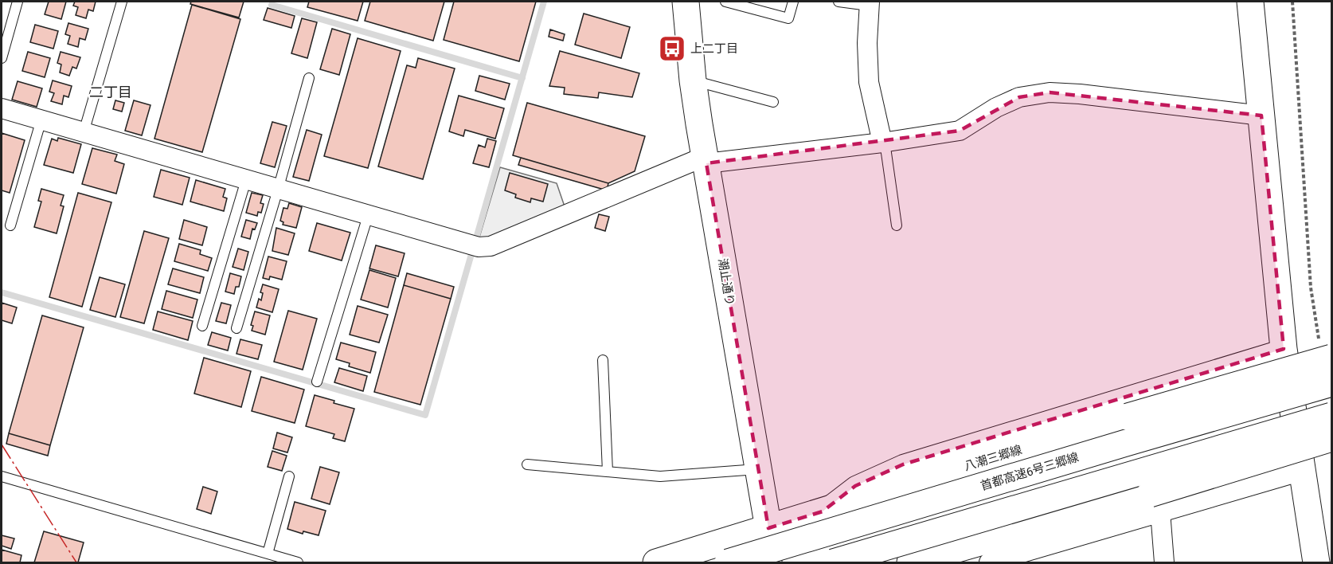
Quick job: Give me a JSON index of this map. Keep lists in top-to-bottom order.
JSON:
{
  "streets": {
    "main road": ["潮止通り", "八潮三郷線", "首都高速6号三郷線"]
  },
  "crossings": [
    ["潮止通り", "八潮三郷線"]
  ],
  "districts": ["二丁目"],
  "places": {
    "bus stop": ["上二丁目"]
  }
}
